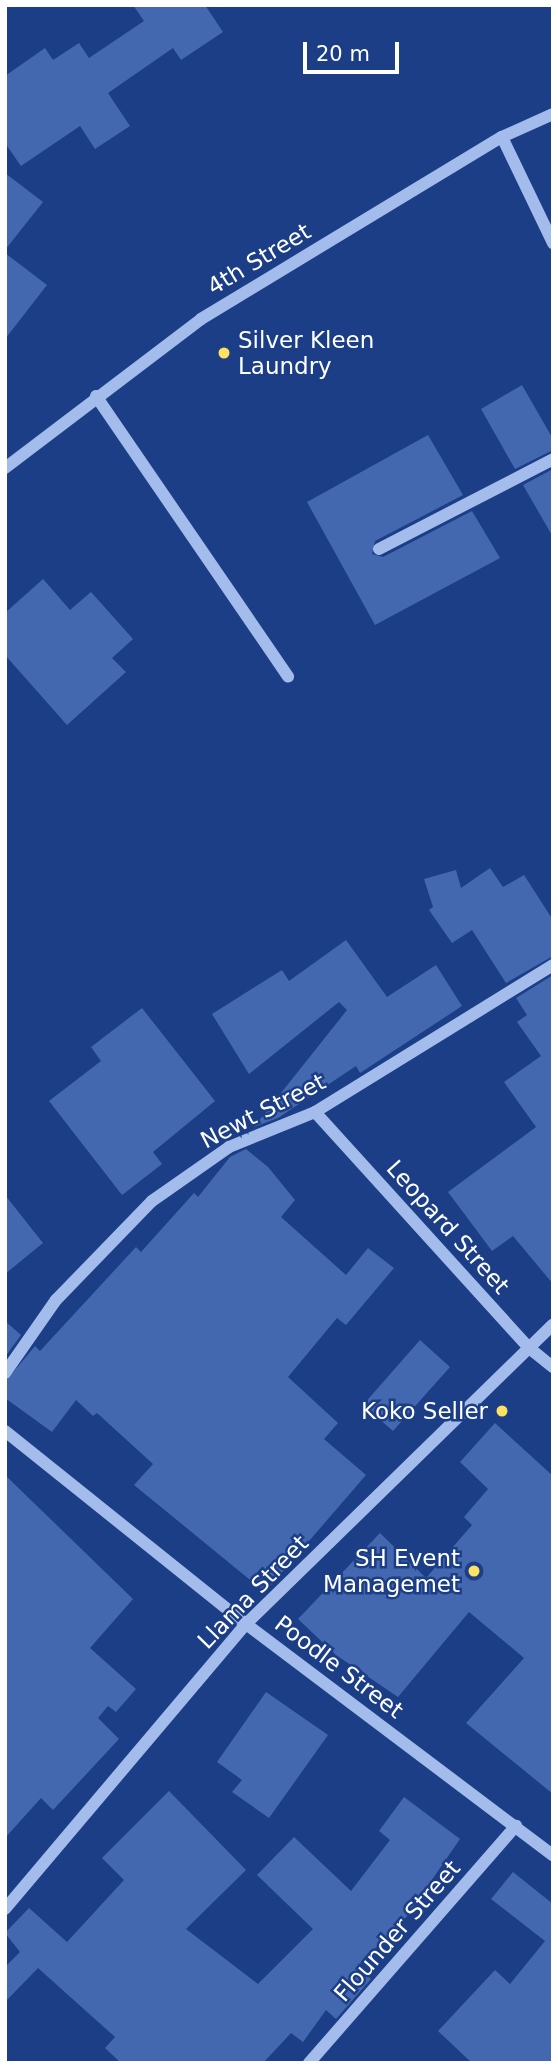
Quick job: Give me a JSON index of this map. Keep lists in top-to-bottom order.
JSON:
{
  "streets": {
    "street": [
      "4th Street",
      "Newt Street",
      "Leopard Street",
      "Llama Street",
      "Poodle Street",
      "Flounder Street"
    ]
  },
  "crossings": [
    ["Newt Street", "Leopard Street"],
    ["Leopard Street", "Llama Street"],
    ["Llama Street", "Poodle Street"],
    ["Poodle Street", "Flounder Street"]
  ],
  "places": ["Silver Kleen Laundry", "Koko Seller", "SH Event Managemet"],
  "scale_bar": "20 m"
}
